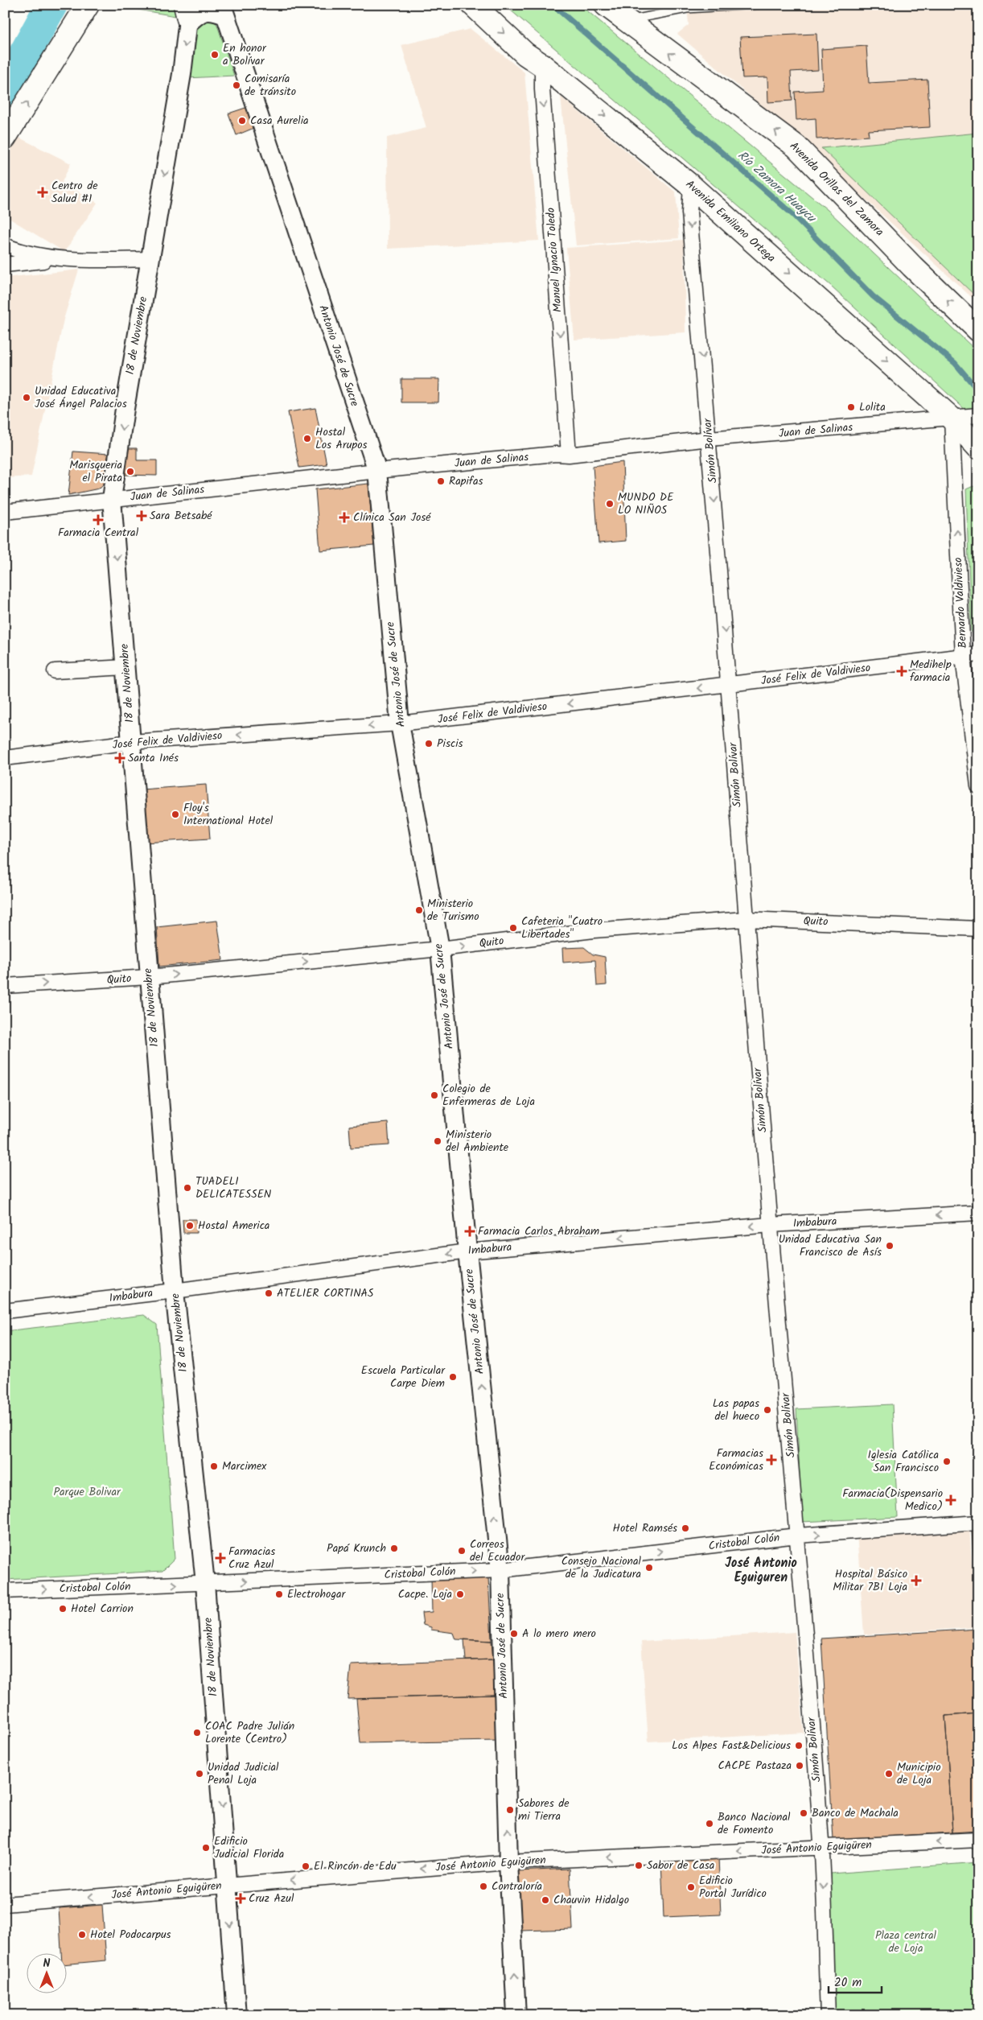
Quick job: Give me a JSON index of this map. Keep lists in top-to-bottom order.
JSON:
{
  "streets": {
    "main road": ["Avenida Orillas del Zamora", "Avenida Emiliano Ortega"],
    "street": [
      "Manuel Ignacio Toledo",
      "18 de Noviembre",
      "Antonio José de Sucre",
      "Juan de Salinas",
      "Simón Bolívar",
      "Bernardo Valdivieso",
      "José Felix de Valdivieso",
      "Quito",
      "Imbabura",
      "Cristobal Colón",
      "José Antonio Eguigüren"
    ]
  },
  "crossings": [
    ["Avenida Emiliano Ortega", "Manuel Ignacio Toledo"],
    ["Avenida Emiliano Ortega", "Juan de Salinas"],
    ["Avenida Emiliano Ortega", "Simón Bolívar"],
    ["Avenida Emiliano Ortega", "Bernardo Valdivieso"],
    ["Manuel Ignacio Toledo", "Juan de Salinas"],
    ["18 de Noviembre", "Juan de Salinas"],
    ["18 de Noviembre", "José Felix de Valdivieso"],
    ["18 de Noviembre", "Quito"],
    ["18 de Noviembre", "Imbabura"],
    ["18 de Noviembre", "Cristobal Colón"],
    ["18 de Noviembre", "José Antonio Eguigüren"],
    ["Antonio José de Sucre", "Juan de Salinas"],
    ["Antonio José de Sucre", "José Felix de Valdivieso"],
    ["Antonio José de Sucre", "Quito"],
    ["Antonio José de Sucre", "Imbabura"],
    ["Antonio José de Sucre", "Cristobal Colón"],
    ["Antonio José de Sucre", "José Antonio Eguigüren"],
    ["Juan de Salinas", "Simón Bolívar"],
    ["Juan de Salinas", "Bernardo Valdivieso"],
    ["Simón Bolívar", "José Felix de Valdivieso"],
    ["Simón Bolívar", "Quito"],
    ["Simón Bolívar", "Imbabura"],
    ["Simón Bolívar", "Cristobal Colón"],
    ["Simón Bolívar", "José Antonio Eguigüren"],
    ["Bernardo Valdivieso", "José Felix de Valdivieso"]
  ],
  "one_way": [
    "Avenida Orillas del Zamora",
    "Avenida Emiliano Ortega",
    "Manuel Ignacio Toledo",
    "18 de Noviembre",
    "Antonio José de Sucre",
    "Simón Bolívar",
    "Bernardo Valdivieso",
    "José Felix de Valdivieso",
    "Quito",
    "Imbabura",
    "Cristobal Colón",
    "José Antonio Eguigüren"
  ],
  "districts": ["José Antonio Eguiguren"],
  "water": ["Río Zamora Huaycu"],
  "parks": ["Parque Bolivar", "Plaza central de Loja"],
  "places": {
    "other": [
      "En honor a Bolívar",
      "Comisaría de tránsito",
      "Casa Aurelia",
      "Unidad Educativa José Ángel Palacios",
      "Lolita",
      "Hostal Los Arupos",
      "Marisqueria el Pirata",
      "Rapifas",
      "MUNDO DE LO NIÑOS",
      "Piscis",
      "Floy's International Hotel",
      "Ministerio de Turismo",
      "Cafeteria \"Cuatro Libertades\"",
      "Colegio de Enfermeras de Loja",
      "Ministerio del Ambiente",
      "TUADELI DELICATESSEN",
      "Hostal America",
      "Unidad Educativa San Francisco de Asís",
      "ATELIER CORTINAS",
      "Escuela Particular Carpe Diem",
      "Las papas del hueco",
      "Iglesia Católica San Francisco",
      "Marcimex",
      "Hotel Ramsés",
      "Papá Krunch",
      "Correos del Ecuador",
      "Consejo Nacional de la Judicatura",
      "Electrohogar",
      "Cacpe. Loja",
      "Hotel Carrion",
      "A lo mero mero",
      "COAC Padre Julián Lorente (Centro)",
      "Los Alpes Fast&Delicious",
      "CACPE Pastaza",
      "Unidad Judicial Penal Loja",
      "Municipio de Loja",
      "Sabores de mi Tierra",
      "Banco de Machala",
      "Banco Nacional de Fomento",
      "Edificio Judicial Florida",
      "Sabor de Casa",
      "El Rincón de Edu",
      "Contraloría",
      "Edificio Portal Jurídico",
      "Chauvin Hidalgo",
      "Hotel Podocarpus"
    ],
    "health": [
      "Centro de Salud #1",
      "Sara Betsabé",
      "Clínica San José",
      "Farmacia Central",
      "Medihelp farmacia",
      "Santa Inés",
      "Farmacia Carlos Abraham",
      "Farmacias Económicas",
      "Farmacia(Dispensario Medico)",
      "Farmacias Cruz Azul",
      "Hospital Básico Militar 7BI Loja",
      "Cruz Azul"
    ]
  },
  "scale_bar": "20 m",
  "north": "top"
}
